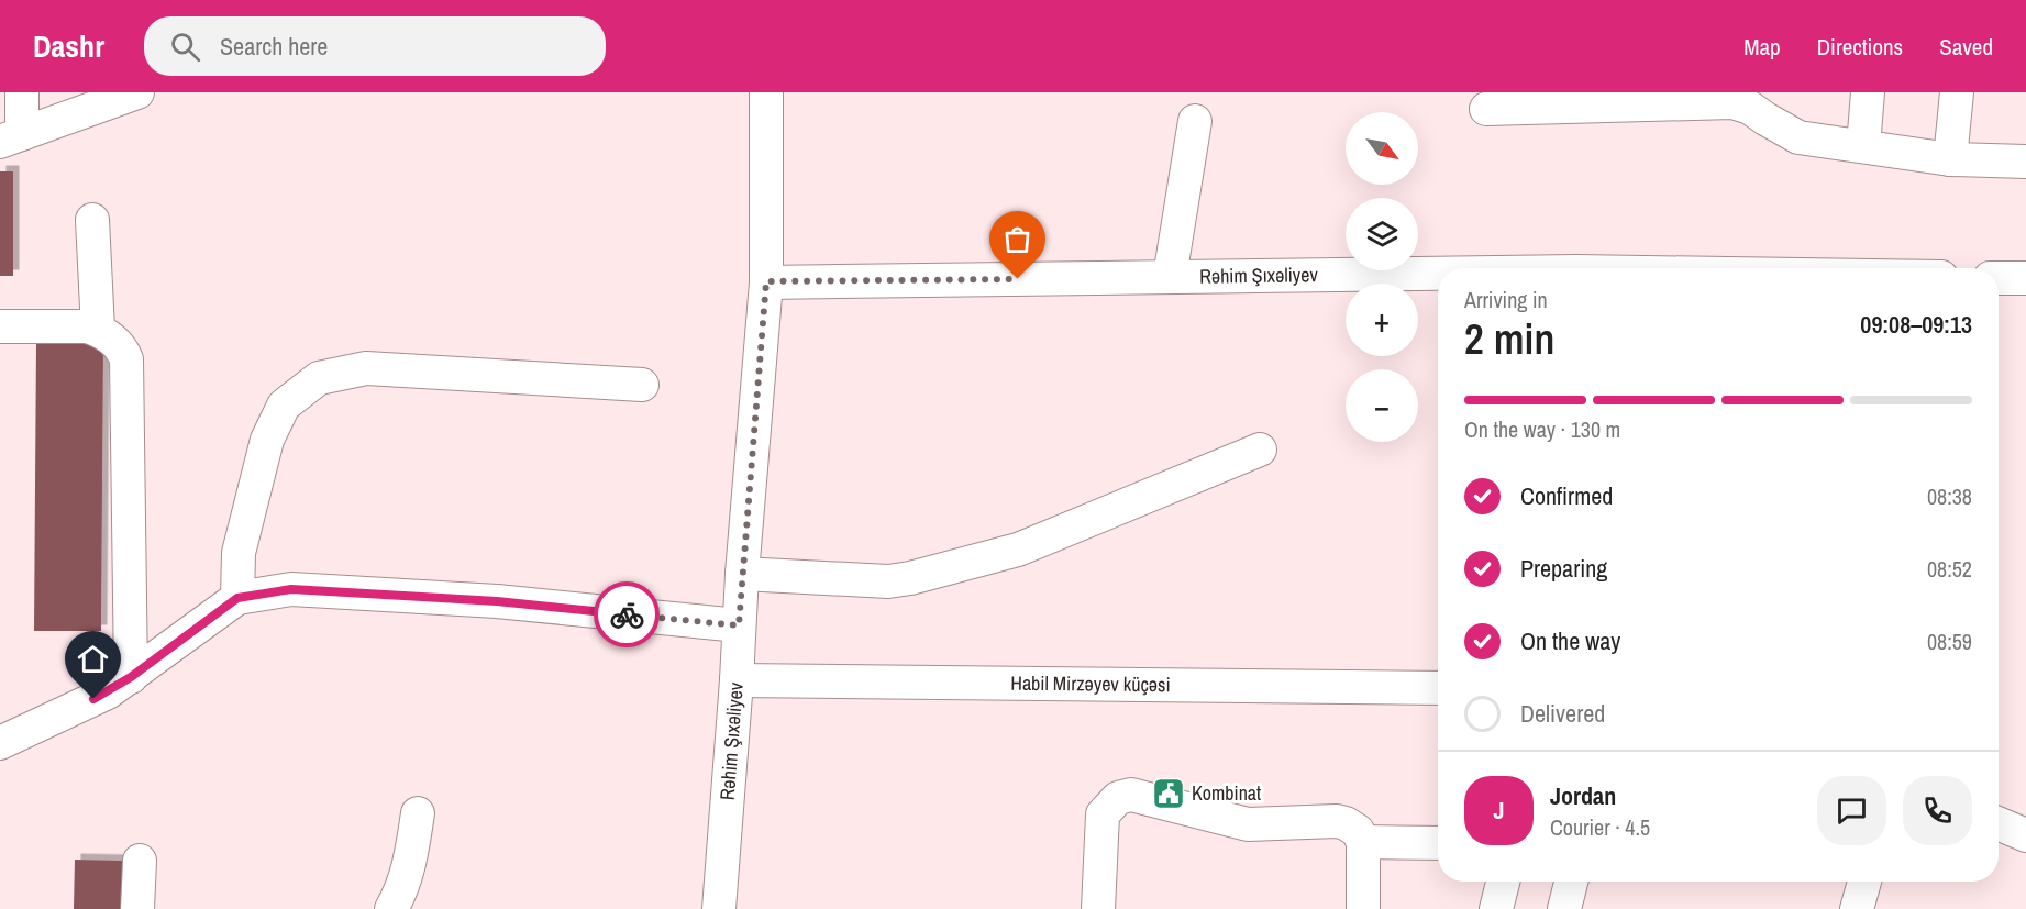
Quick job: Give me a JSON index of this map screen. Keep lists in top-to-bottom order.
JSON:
{
  "streets": {
    "street": ["Rəhim Şıxəliyev", "Habil Mirzəyev küçəsi"]
  },
  "crossings": [
    ["Rəhim Şıxəliyev", "Habil Mirzəyev küçəsi"]
  ],
  "places": {
    "public building": ["Kombinat"]
  },
  "north": "bottom right",
  "page": {
    "header": "Dashr",
    "search": "Search here",
    "nav": ["Map", "Directions", "Saved"],
    "map_buttons": ["+", "−"],
    "heading": ["2 min", "Arriving in", "09:08–09:13"],
    "panel": ["Jordan", "Courier · 4.5"],
    "bar": "On the way · 130 m",
    "list": [
      ["Confirmed", "08:38"],
      ["Preparing", "08:52"],
      ["On the way", "08:59"],
      "Delivered"
    ],
    "round": "J"
  }
}
